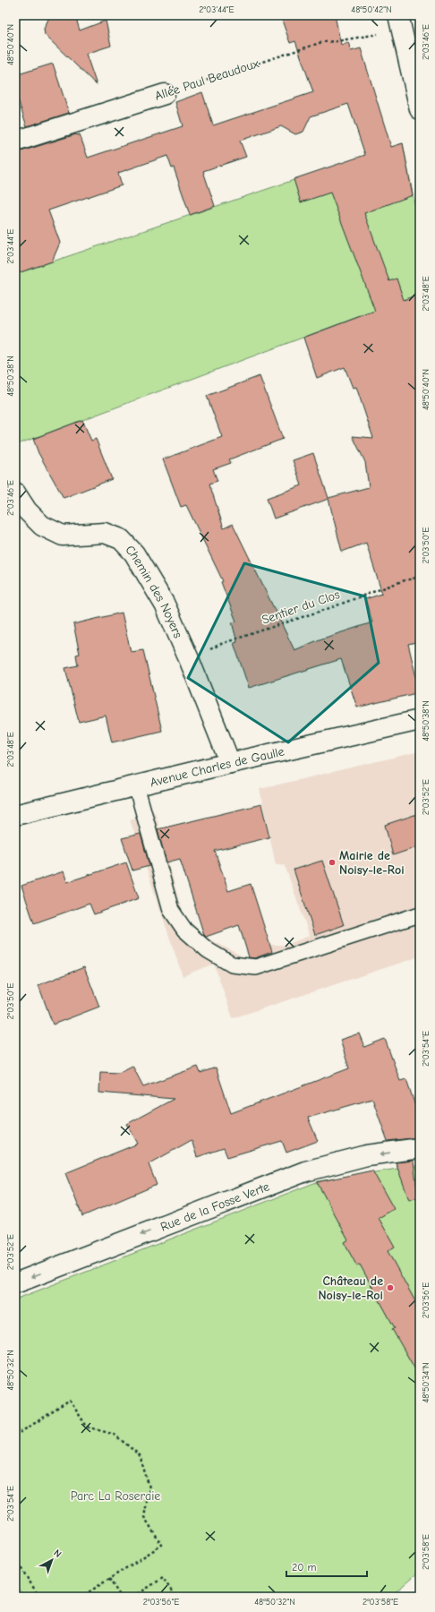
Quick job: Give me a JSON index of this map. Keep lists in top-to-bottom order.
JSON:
{
  "streets": {
    "street": [
      "Allée Paul Beaudoux",
      "Chemin des Noyers",
      "Avenue Charles de Gaulle",
      "Rue de la Fosse Verte"
    ],
    "path": ["Sentier du Clos"]
  },
  "crossings": [
    ["Chemin des Noyers", "Sentier du Clos"],
    ["Chemin des Noyers", "Avenue Charles de Gaulle"]
  ],
  "one_way": ["Rue de la Fosse Verte"],
  "parks": ["Parc La Roseraie"],
  "places": ["Mairie de Noisy-le-Roi", "Château de Noisy-le-Roi"],
  "scale_bar": "20 m",
  "north": "top right",
  "coordinates": [
    "2°03'44\"E",
    "48°50'42\"N",
    "2°03'46\"E",
    "48°50'40\"N",
    "2°03'48\"E",
    "48°50'38\"N",
    "2°03'50\"E",
    "2°03'52\"E",
    "2°03'54\"E",
    "2°03'56\"E",
    "48°50'32\"N",
    "48°50'34\"N",
    "2°03'58\"E"
  ]
}
